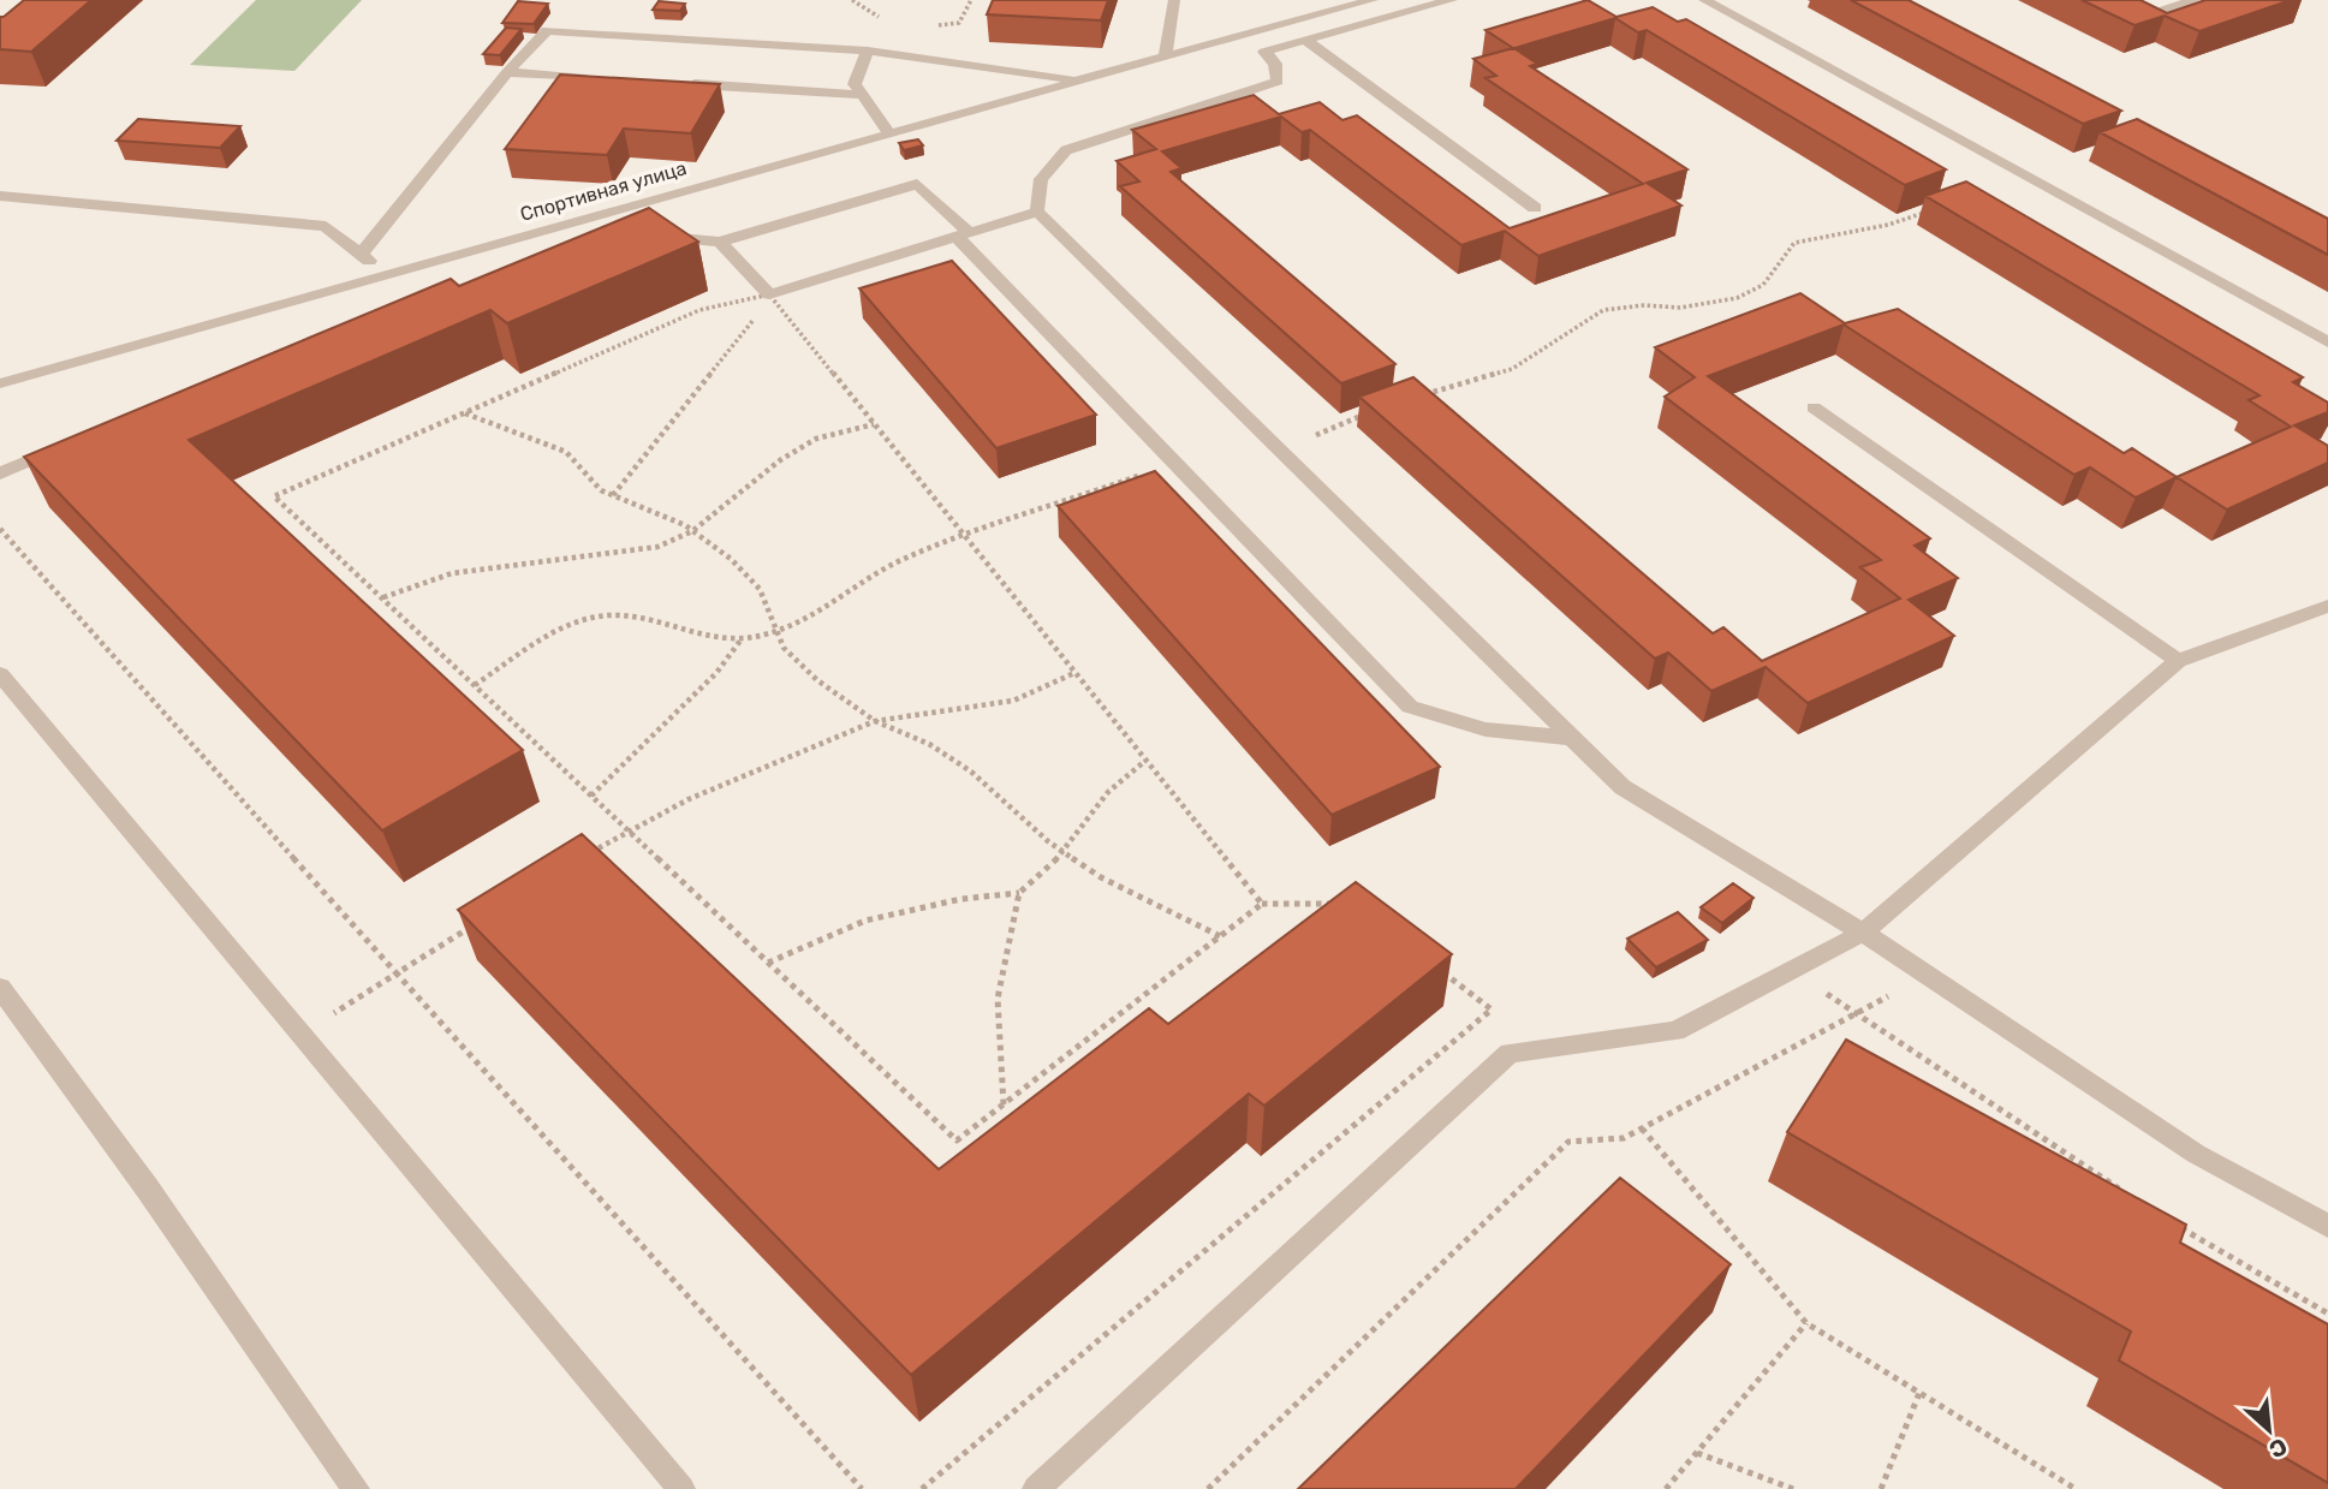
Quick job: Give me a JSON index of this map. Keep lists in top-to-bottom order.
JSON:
{
  "streets": {
    "street": ["Спортивная улица"]
  },
  "north": "bottom right"
}
